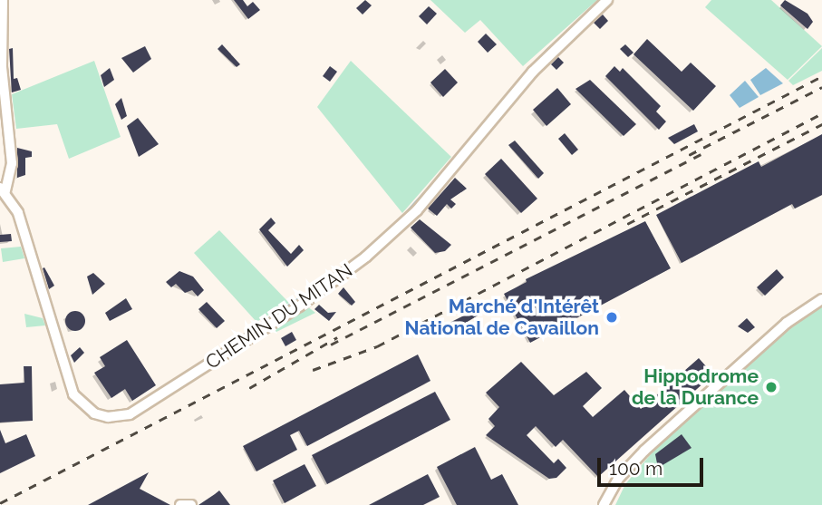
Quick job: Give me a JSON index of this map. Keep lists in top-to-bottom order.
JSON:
{
  "streets": {
    "street": ["CHEMIN DU MITAN"]
  },
  "places": ["Marché d'Intérêt National de Cavaillon", "Hippodrome de la Durance"],
  "scale_bar": "100 m"
}
